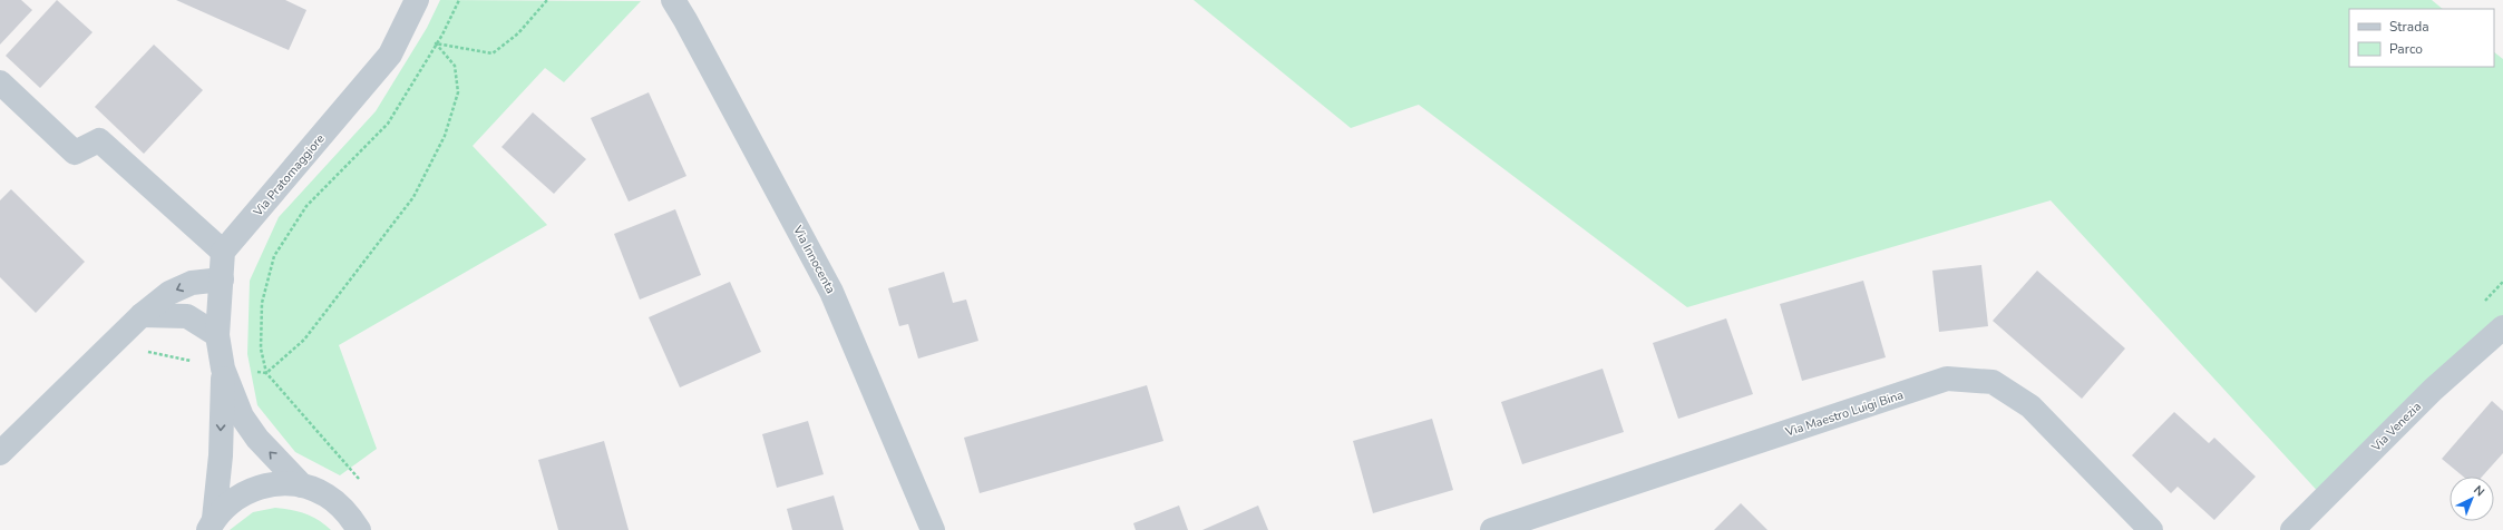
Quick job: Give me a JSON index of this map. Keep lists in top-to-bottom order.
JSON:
{
  "streets": {
    "street": [
      "Via Pratomaggiore",
      "Via Innocenta",
      "Via Maestro Luigi Bina",
      "Via Venezia"
    ]
  },
  "legend": ["Strada", "Parco"],
  "north": "top right"
}
